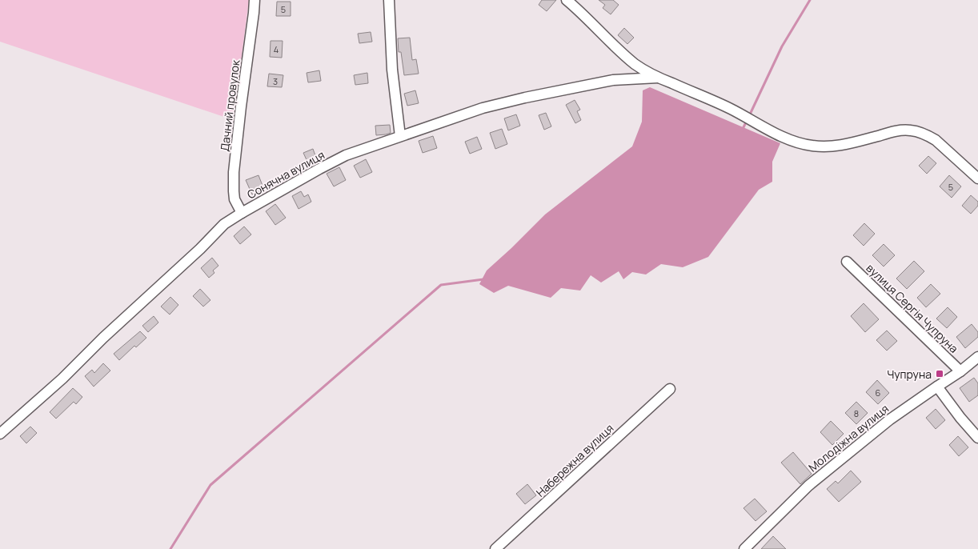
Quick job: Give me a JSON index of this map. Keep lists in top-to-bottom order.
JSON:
{
  "streets": {
    "street": [
      "Дачний провулок",
      "Сонячна вулиця",
      "вулиця Сергія Чупруна",
      "Молодіжна вулиця",
      "Набережна вулиця"
    ]
  },
  "crossings": [
    ["Дачний провулок", "Сонячна вулиця"],
    ["вулиця Сергія Чупруна", "Молодіжна вулиця"]
  ],
  "places": {
    "transit": ["Чупруна"]
  },
  "house_numbers": [
    "5",
    "4",
    "3",
    "5",
    "6",
    "8"
  ]
}
